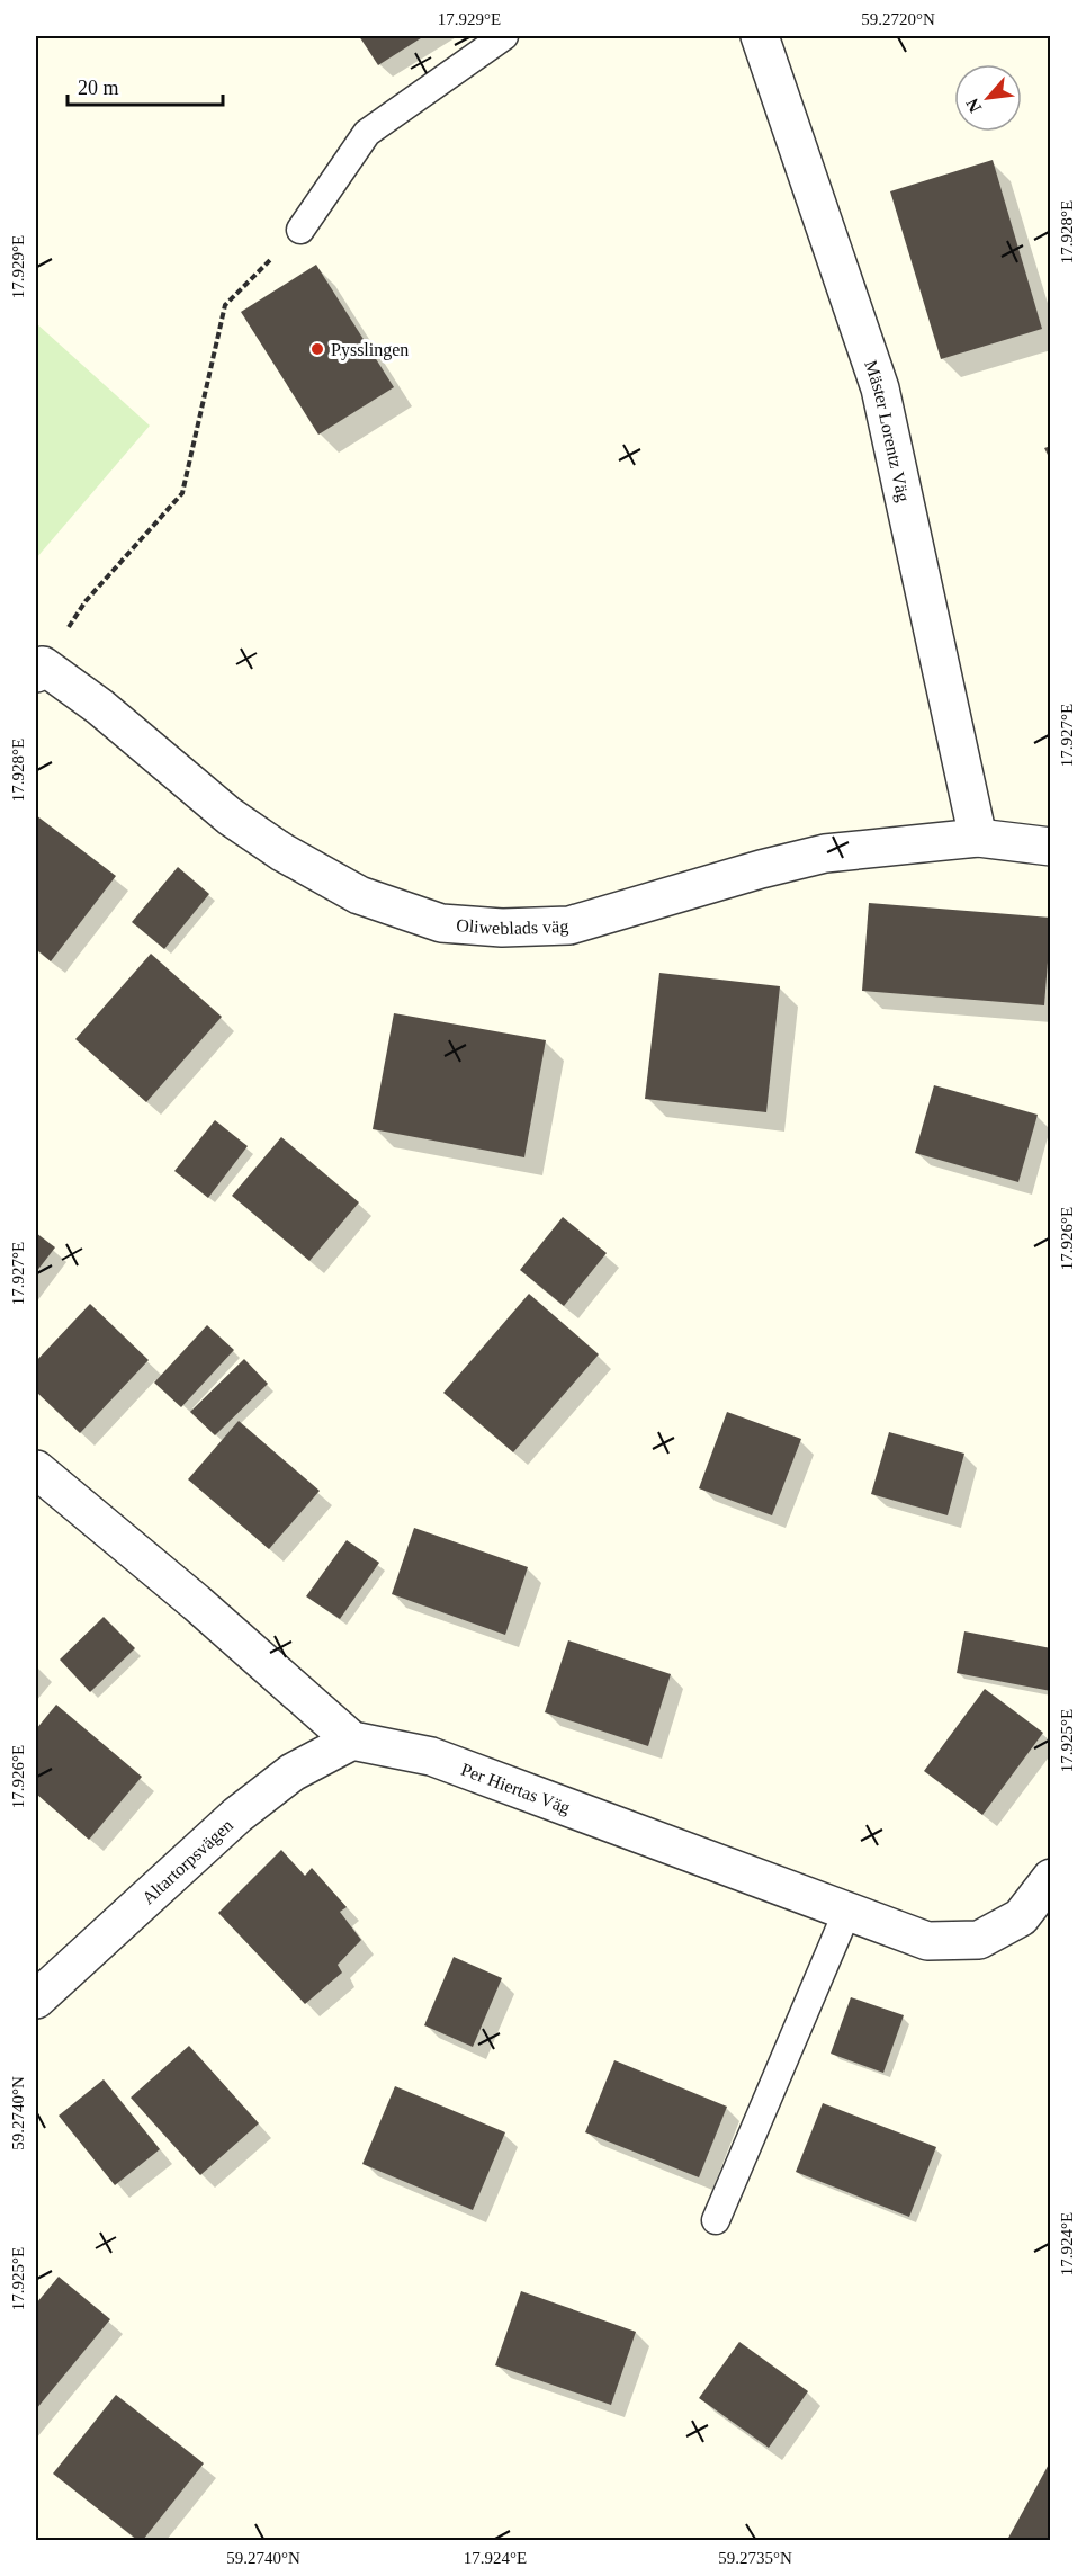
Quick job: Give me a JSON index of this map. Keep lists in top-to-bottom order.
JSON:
{
  "streets": {
    "street": [
      "Mäster Lorentz Väg",
      "Oliweblads väg",
      "Per Hiertas Väg",
      "Altartorpsvägen"
    ]
  },
  "crossings": [
    ["Mäster Lorentz Väg", "Oliweblads väg"],
    ["Per Hiertas Väg", "Altartorpsvägen"]
  ],
  "places": ["Pysslingen"],
  "scale_bar": "20 m",
  "north": "bottom left",
  "coordinates": [
    "17.929°E",
    "59.2720°N",
    "17.928°E",
    "17.927°E",
    "17.926°E",
    "17.925°E",
    "59.2740°N",
    "17.924°E",
    "59.2735°N"
  ]
}
